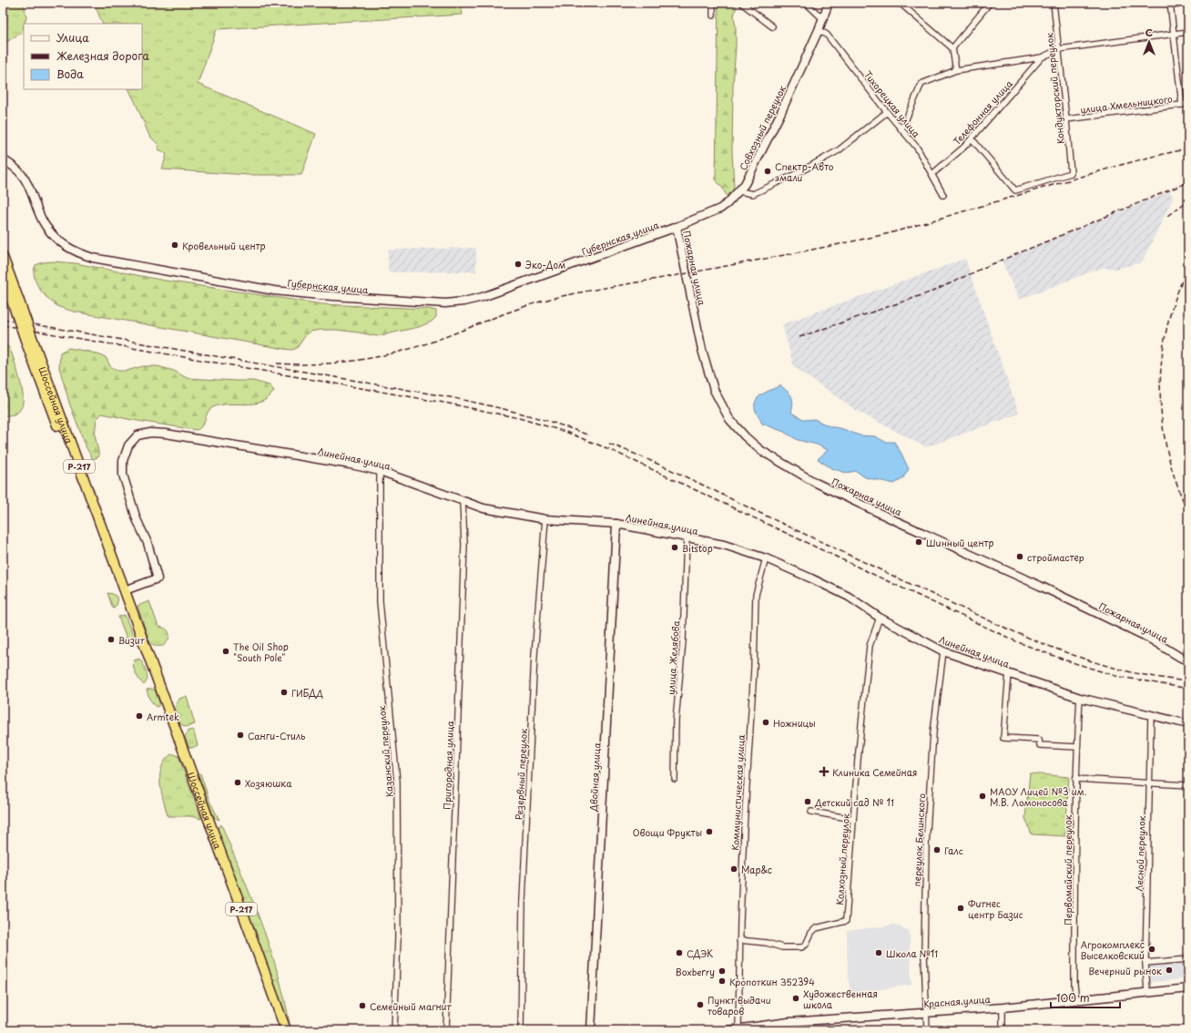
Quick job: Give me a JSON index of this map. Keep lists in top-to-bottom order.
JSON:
{
  "streets": {
    "highway": ["Шоссейная улица", "Р-217"],
    "street": [
      "Кондукторский переулок",
      "Тихорецкая улица",
      "улица Хмельницкого",
      "Телефонная улица",
      "Совхозный переулок",
      "Губернская улица",
      "Пожарная улица",
      "Линейная улица",
      "улица Желябова",
      "Казанский переулок",
      "Пригородная улица",
      "Резервный переулок",
      "Двойная улица",
      "Коммунистическая улица",
      "переулок Белинского",
      "Лесной переулок",
      "Колхозный переулок",
      "Первомайский переулок",
      "Красная улица"
    ]
  },
  "crossings": [
    ["Кондукторский переулок", "улица Хмельницкого"],
    ["Кондукторский переулок", "Телефонная улица"],
    ["Тихорецкая улица", "Телефонная улица"],
    ["Тихорецкая улица", "Совхозный переулок"],
    ["Совхозный переулок", "Губернская улица"],
    ["Совхозный переулок", "Пожарная улица"],
    ["Губернская улица", "Пожарная улица"],
    ["Шоссейная улица", "Линейная улица"],
    ["Шоссейная улица", "Р-217"],
    ["Линейная улица", "улица Желябова"],
    ["Линейная улица", "Казанский переулок"],
    ["Линейная улица", "Пригородная улица"],
    ["Линейная улица", "Резервный переулок"],
    ["Линейная улица", "Двойная улица"],
    ["Линейная улица", "Коммунистическая улица"],
    ["Линейная улица", "переулок Белинского"],
    ["Линейная улица", "Лесной переулок"],
    ["Линейная улица", "Колхозный переулок"],
    ["Линейная улица", "Первомайский переулок"],
    ["Коммунистическая улица", "Колхозный переулок"],
    ["Коммунистическая улица", "Красная улица"],
    ["переулок Белинского", "Красная улица"],
    ["Лесной переулок", "Красная улица"],
    ["Первомайский переулок", "Красная улица"]
  ],
  "places": {
    "other": [
      "Спектр-Авто эмали",
      "Кровельный центр",
      "Эко-Дом",
      "Шинный центр",
      "Bitstop",
      "строймастер",
      "Визит",
      "The Oil Shop \"South Pole\"",
      "ГИБДД",
      "Armtek",
      "Ножницы",
      "Санги-Стиль",
      "Хозяюшка",
      "МАОУ Лицей №3 им. М.В. Ломоносова",
      "Детский сад № 11",
      "Овощи Фрукты",
      "Галс",
      "Мар&с",
      "Фитнес центр Базис",
      "Агрокомплекс Выселковский",
      "СДЭК",
      "Школа №11",
      "Вечерний рынок",
      "Boxberry",
      "Кропоткин 352394",
      "Художественная школа",
      "Пункт выдачи товаров",
      "Семейный магнит"
    ],
    "health": ["Клиника Семейная"]
  },
  "legend": ["Улица", "Железная дорога", "Вода"],
  "scale_bar": "100 m",
  "north": "top"
}
